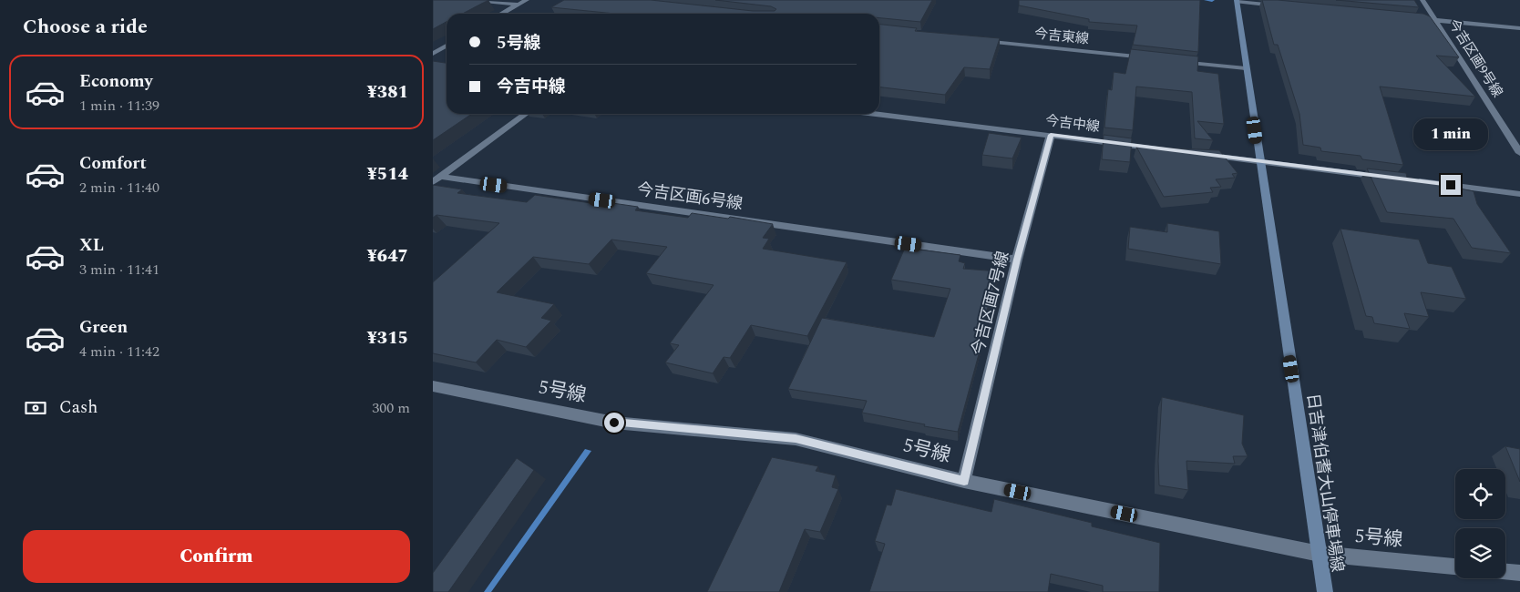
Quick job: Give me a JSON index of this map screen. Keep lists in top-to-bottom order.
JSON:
{
  "streets": {
    "main road": ["日吉津伯耆大山停車場線"],
    "street": [
      "今吉東線",
      "今吉区画9号線",
      "今吉中線",
      "今吉区画6号線",
      "今吉区画7号線",
      "5号線"
    ]
  },
  "crossings": [
    ["今吉中線", "今吉区画7号線"],
    ["今吉区画6号線", "今吉区画7号線"],
    ["今吉区画7号線", "5号線"],
    ["5号線", "日吉津伯耆大山停車場線"]
  ],
  "page": {
    "heading": "Choose a ride",
    "banner": ["5号線", "今吉中線"],
    "list": [
      {
        "name": "Economy",
        "note": "1 min · 11:39",
        "value": "¥381"
      },
      {
        "name": "Comfort",
        "note": "2 min · 11:40",
        "value": "¥514"
      },
      {
        "name": "XL",
        "note": "3 min · 11:41",
        "value": "¥647"
      },
      {
        "name": "Green",
        "note": "4 min · 11:42",
        "value": "¥315"
      }
    ],
    "bubble": "1 min",
    "pay": ["Cash", "300 m"],
    "buttons": "Confirm"
  }
}
